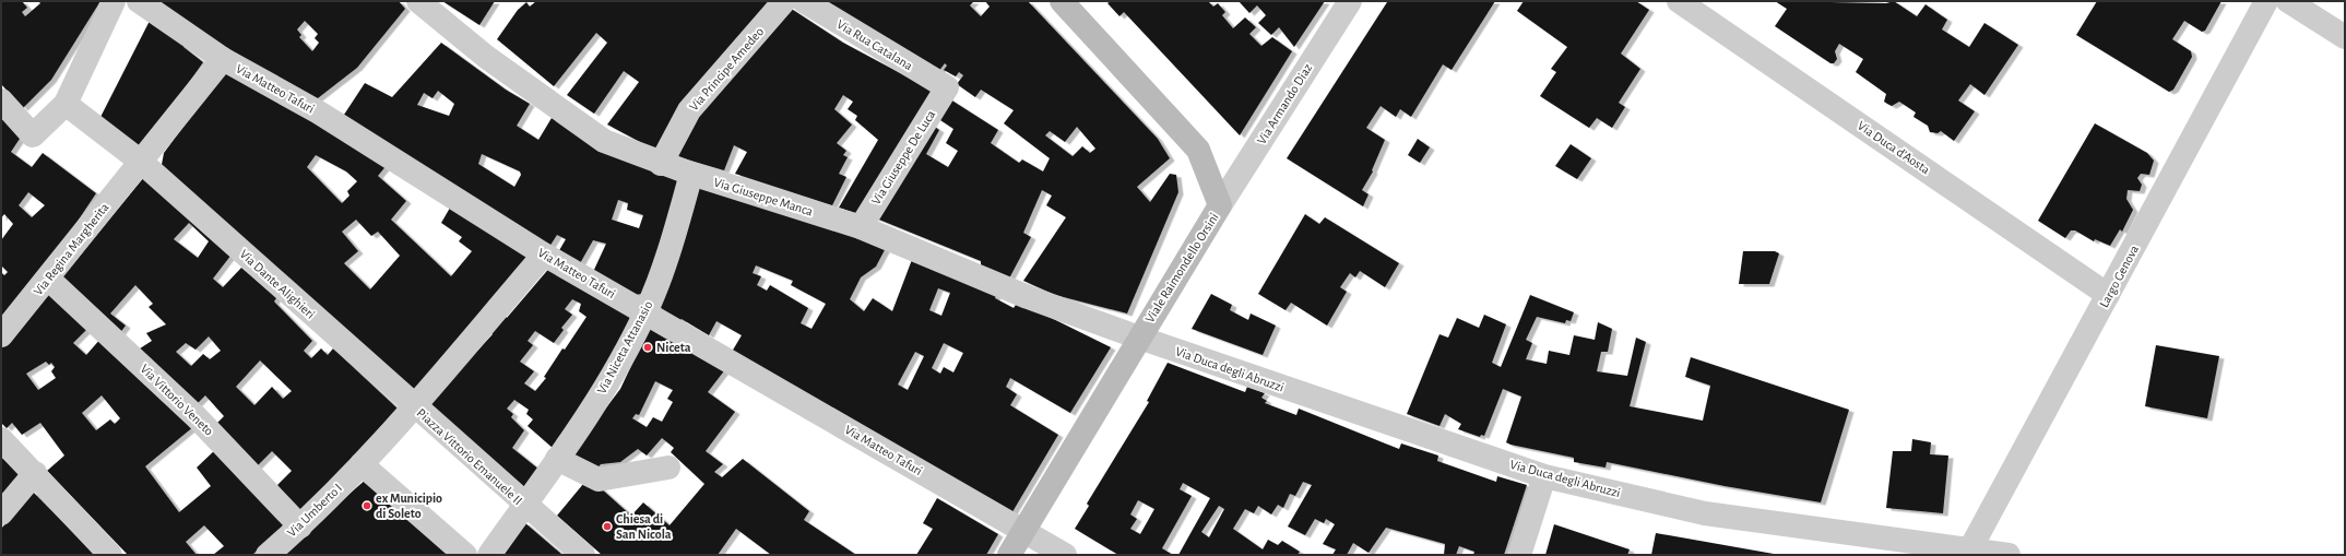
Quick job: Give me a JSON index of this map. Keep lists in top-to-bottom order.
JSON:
{
  "streets": {
    "street": [
      "Via Rua Catalana",
      "Via Principe Amedeo",
      "Via Matteo Tafuri",
      "Via Armando Diaz",
      "Via Duca d'Aosta",
      "Via Giuseppe De Luca",
      "Via Giuseppe Manca",
      "Via Regina Margherita",
      "Viale Raimondello Orsini",
      "Largo Genova",
      "Via Dante Alighieri",
      "Via Niceta Attanasio",
      "Via Duca degli Abruzzi",
      "Via Vittorio Veneto",
      "Piazza Vittorio Emanuele II",
      "Via Umberto I"
    ]
  },
  "crossings": [
    ["Via Rua Catalana", "Via Giuseppe De Luca"],
    ["Via Principe Amedeo", "Via Giuseppe Manca"],
    ["Via Matteo Tafuri", "Via Regina Margherita"],
    ["Via Matteo Tafuri", "Viale Raimondello Orsini"],
    ["Via Matteo Tafuri", "Via Niceta Attanasio"],
    ["Via Armando Diaz", "Viale Raimondello Orsini"],
    ["Via Duca d'Aosta", "Largo Genova"],
    ["Via Giuseppe De Luca", "Via Giuseppe Manca"],
    ["Via Giuseppe Manca", "Viale Raimondello Orsini"],
    ["Via Giuseppe Manca", "Via Niceta Attanasio"],
    ["Via Giuseppe Manca", "Via Duca degli Abruzzi"],
    ["Via Regina Margherita", "Via Dante Alighieri"],
    ["Via Regina Margherita", "Via Vittorio Veneto"],
    ["Viale Raimondello Orsini", "Via Duca degli Abruzzi"],
    ["Largo Genova", "Via Duca degli Abruzzi"],
    ["Via Dante Alighieri", "Piazza Vittorio Emanuele II"],
    ["Via Niceta Attanasio", "Piazza Vittorio Emanuele II"],
    ["Via Vittorio Veneto", "Via Umberto I"],
    ["Piazza Vittorio Emanuele II", "Via Umberto I"]
  ],
  "places": ["Niceta", "ex Municipio di Soleto", "Chiesa di San Nicola"]
}
